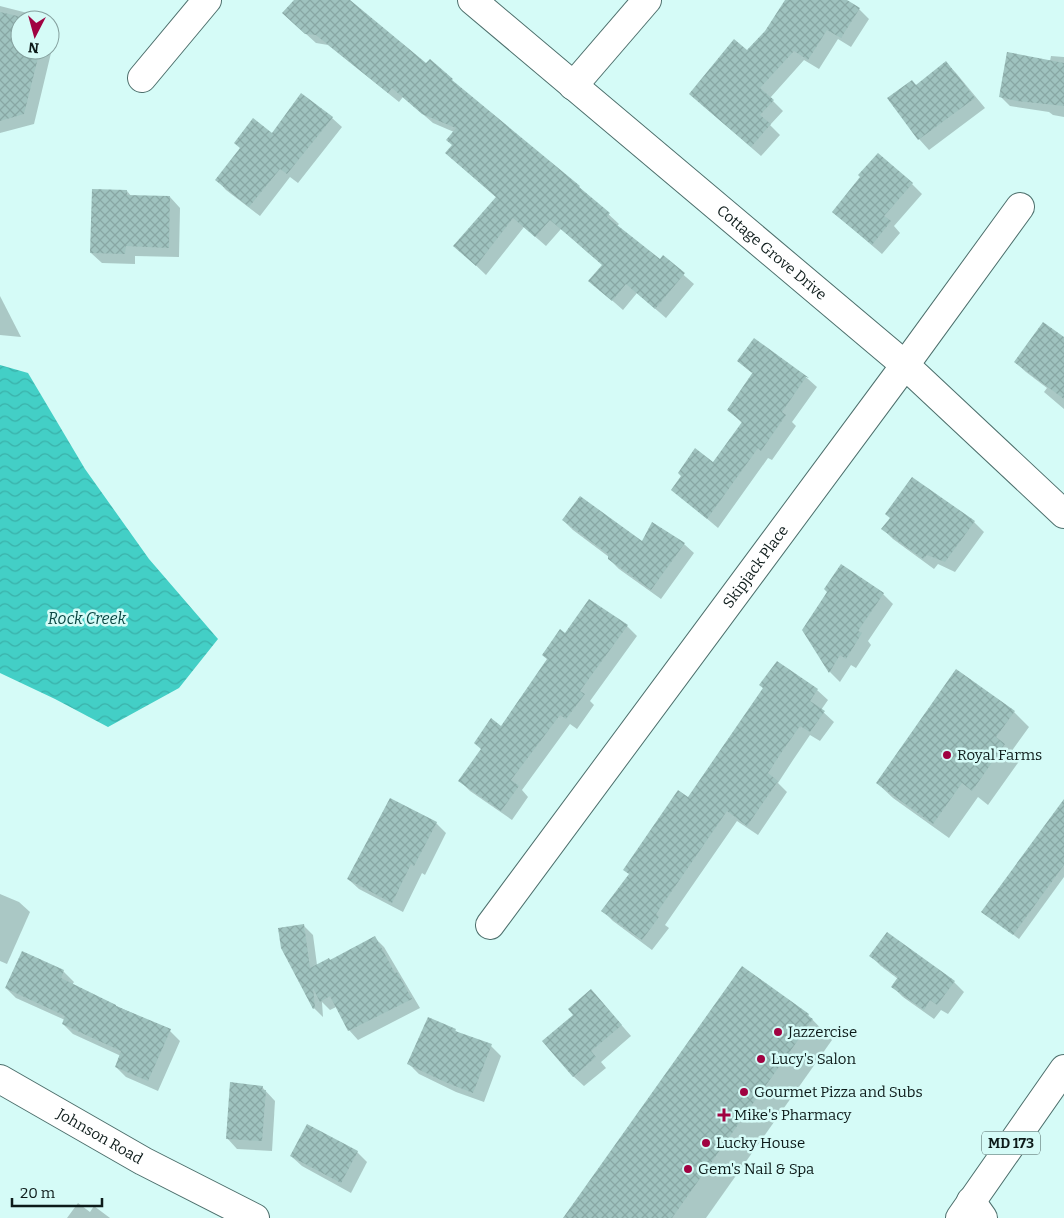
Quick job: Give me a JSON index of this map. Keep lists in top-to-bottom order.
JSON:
{
  "streets": {
    "street": [
      "Cottage Grove Drive",
      "Skipjack Place",
      "Johnson Road",
      "MD 173"
    ]
  },
  "crossings": [
    ["Cottage Grove Drive", "Skipjack Place"]
  ],
  "water": ["Rock Creek"],
  "places": {
    "other": [
      "Royal Farms",
      "Jazzercise",
      "Lucy's Salon",
      "Gourmet Pizza and Subs",
      "Lucky House",
      "Gem's Nail & Spa"
    ],
    "health": ["Mike's Pharmacy"]
  },
  "scale_bar": "20 m",
  "north": "bottom"
}
